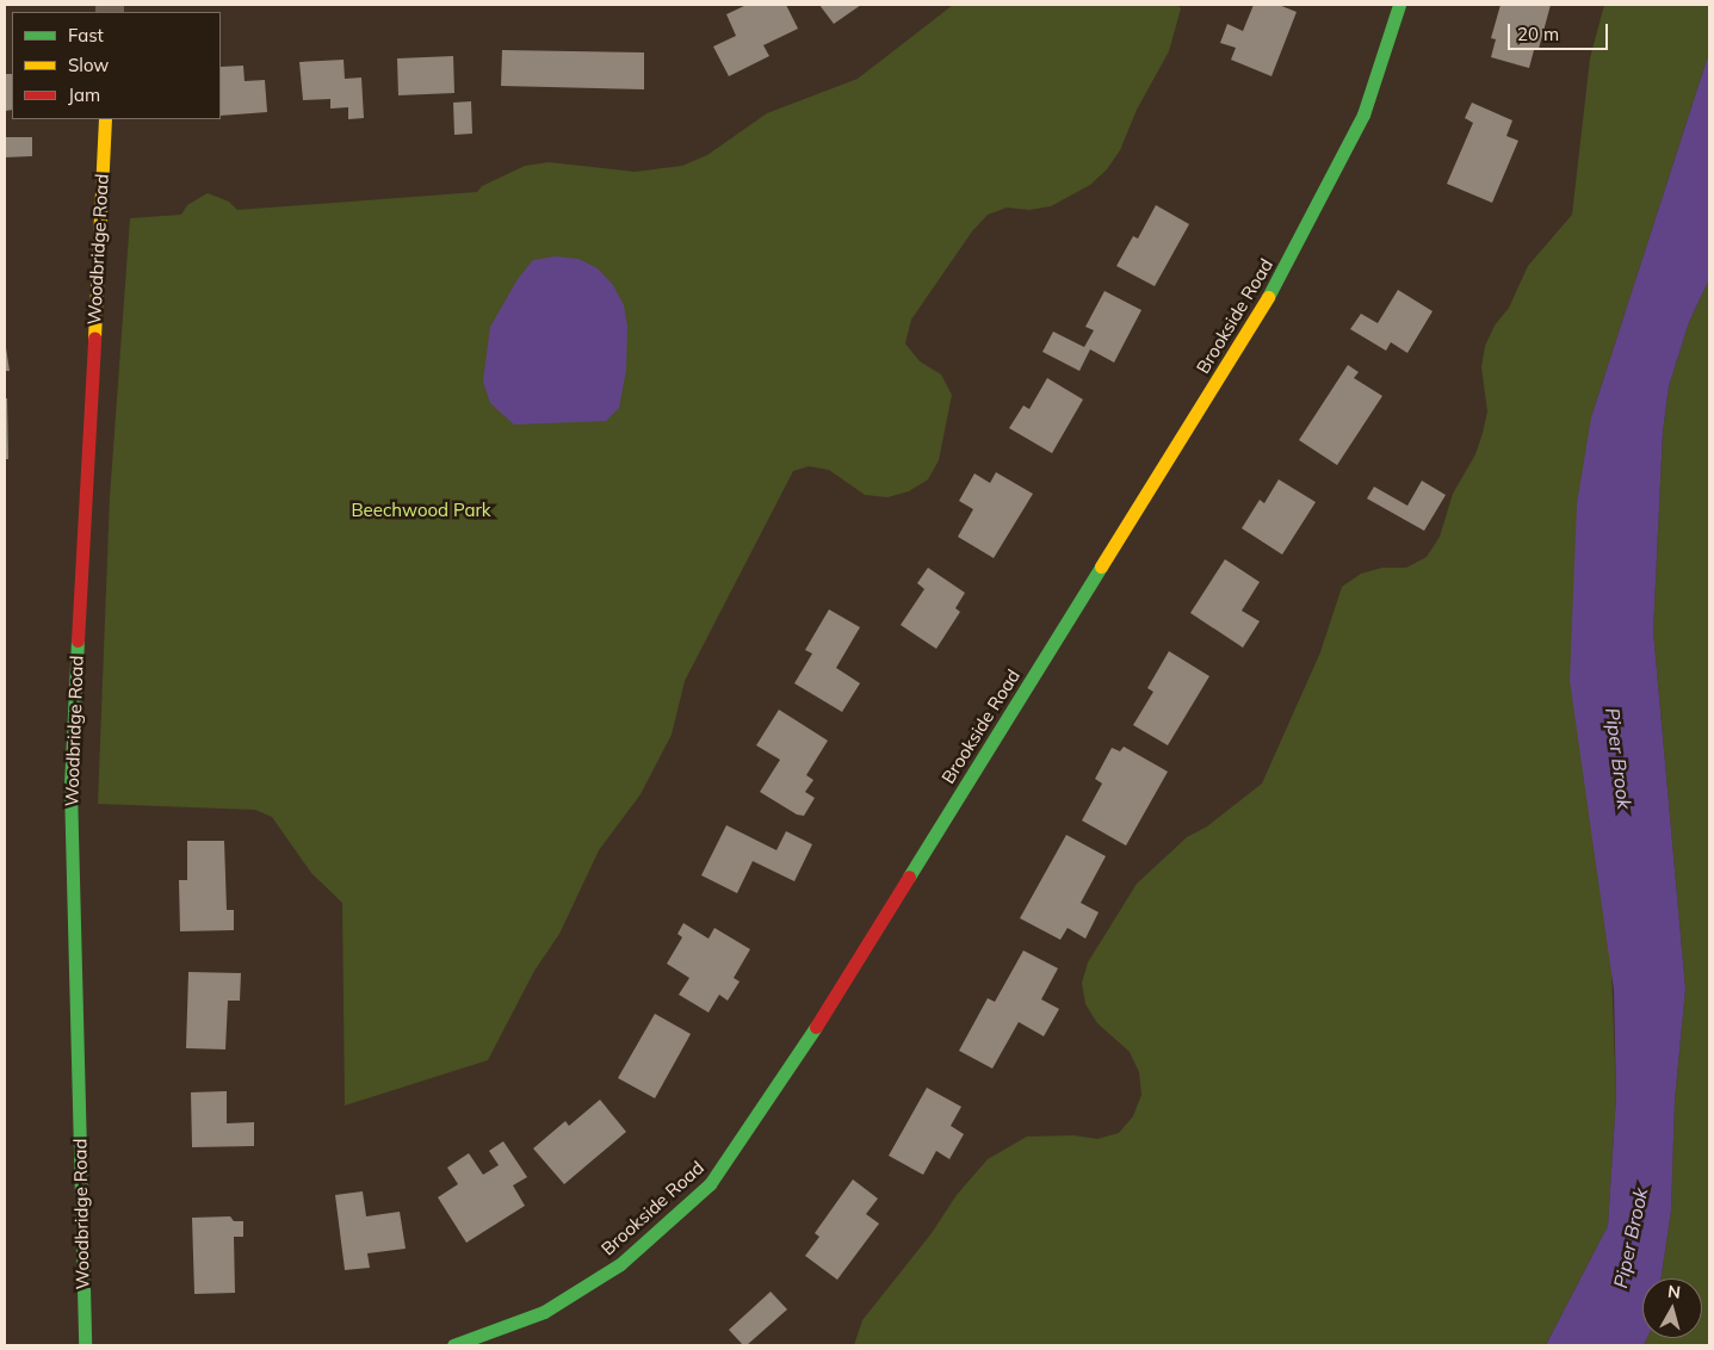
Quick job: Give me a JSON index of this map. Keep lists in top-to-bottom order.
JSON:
{
  "streets": {
    "street": ["Woodbridge Road", "Brookside Road"]
  },
  "water": ["Piper Brook"],
  "parks": ["Beechwood Park"],
  "legend": ["Fast", "Slow", "Jam"],
  "scale_bar": "20 m",
  "north": "top"
}
